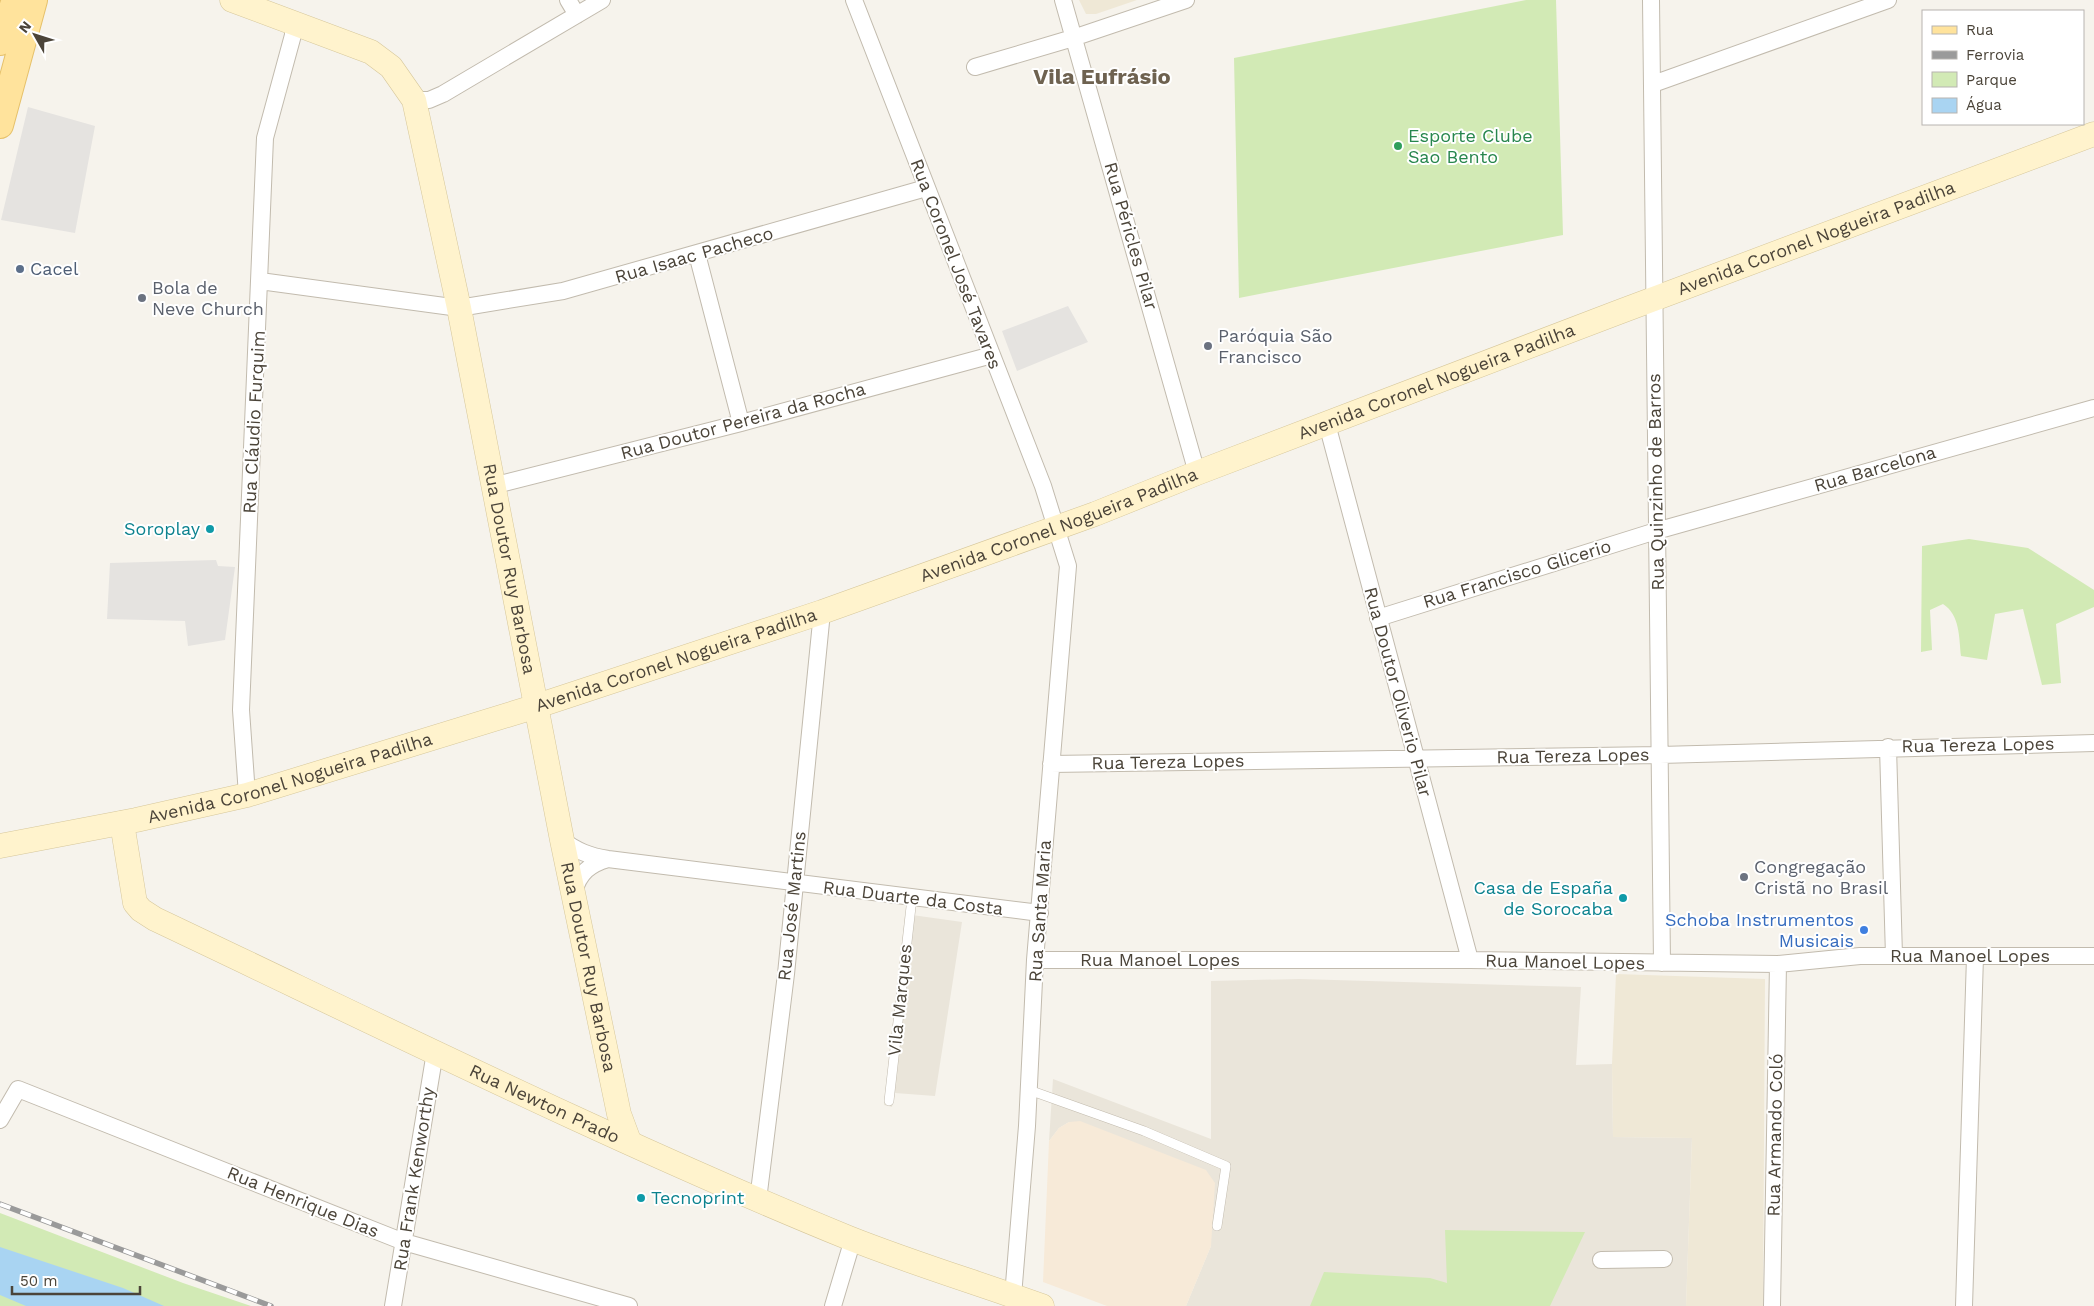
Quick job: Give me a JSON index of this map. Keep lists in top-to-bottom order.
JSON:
{
  "streets": {
    "main road": ["Avenida Coronel Nogueira Padilha", "Rua Doutor Ruy Barbosa", "Rua Newton Prado"],
    "street": [
      "Rua Péricles Pilar",
      "Rua Isaac Pacheco",
      "Rua Coronel José Tavares",
      "Rua Doutor Pereira da Rocha",
      "Rua Cláudio Furquim",
      "Rua Barcelona",
      "Rua Quinzinho de Barros",
      "Rua Francisco Glicerio",
      "Rua Doutor Oliverio Pilar",
      "Rua Tereza Lopes",
      "Rua Duarte da Costa",
      "Rua José Martins",
      "Rua Santa Maria",
      "Rua Manoel Lopes",
      "Rua Armando Coló",
      "Rua Frank Kenworthy",
      "Rua Henrique Dias"
    ],
    "lane": ["Vila Marques"]
  },
  "crossings": [
    ["Rua Péricles Pilar", "Avenida Coronel Nogueira Padilha"],
    ["Avenida Coronel Nogueira Padilha", "Rua Coronel José Tavares"],
    ["Avenida Coronel Nogueira Padilha", "Rua Cláudio Furquim"],
    ["Avenida Coronel Nogueira Padilha", "Rua Quinzinho de Barros"],
    ["Avenida Coronel Nogueira Padilha", "Rua Doutor Ruy Barbosa"],
    ["Avenida Coronel Nogueira Padilha", "Rua Doutor Oliverio Pilar"],
    ["Avenida Coronel Nogueira Padilha", "Rua José Martins"],
    ["Avenida Coronel Nogueira Padilha", "Rua Santa Maria"],
    ["Avenida Coronel Nogueira Padilha", "Rua Newton Prado"],
    ["Rua Isaac Pacheco", "Rua Coronel José Tavares"],
    ["Rua Isaac Pacheco", "Rua Cláudio Furquim"],
    ["Rua Isaac Pacheco", "Rua Doutor Ruy Barbosa"],
    ["Rua Coronel José Tavares", "Rua Doutor Pereira da Rocha"],
    ["Rua Coronel José Tavares", "Rua Santa Maria"],
    ["Rua Doutor Pereira da Rocha", "Rua Doutor Ruy Barbosa"],
    ["Rua Barcelona", "Rua Quinzinho de Barros"],
    ["Rua Barcelona", "Rua Francisco Glicerio"],
    ["Rua Quinzinho de Barros", "Rua Francisco Glicerio"],
    ["Rua Quinzinho de Barros", "Rua Tereza Lopes"],
    ["Rua Quinzinho de Barros", "Rua Manoel Lopes"],
    ["Rua Doutor Ruy Barbosa", "Rua Duarte da Costa"],
    ["Rua Doutor Ruy Barbosa", "Rua Newton Prado"],
    ["Rua Francisco Glicerio", "Rua Doutor Oliverio Pilar"],
    ["Rua Doutor Oliverio Pilar", "Rua Tereza Lopes"],
    ["Rua Doutor Oliverio Pilar", "Rua Manoel Lopes"],
    ["Rua Tereza Lopes", "Rua Santa Maria"],
    ["Rua Duarte da Costa", "Rua José Martins"],
    ["Rua Duarte da Costa", "Rua Santa Maria"],
    ["Rua Duarte da Costa", "Vila Marques"],
    ["Rua José Martins", "Rua Newton Prado"],
    ["Rua Santa Maria", "Rua Manoel Lopes"],
    ["Rua Santa Maria", "Rua Newton Prado"],
    ["Rua Manoel Lopes", "Rua Armando Coló"],
    ["Rua Newton Prado", "Rua Frank Kenworthy"],
    ["Rua Frank Kenworthy", "Rua Henrique Dias"]
  ],
  "districts": ["Vila Eufrásio"],
  "places": [
    "Esporte Clube Sao Bento",
    "Cacel",
    "Bola de Neve Church",
    "Paróquia São Francisco",
    "Soroplay",
    "Congregação Cristã no Brasil",
    "Casa de España de Sorocaba",
    "Schoba Instrumentos Musicais",
    "Tecnoprint"
  ],
  "legend": [
    "Rua",
    "Ferrovia",
    "Parque",
    "Água"
  ],
  "scale_bar": "50 m",
  "north": "top left"
}
